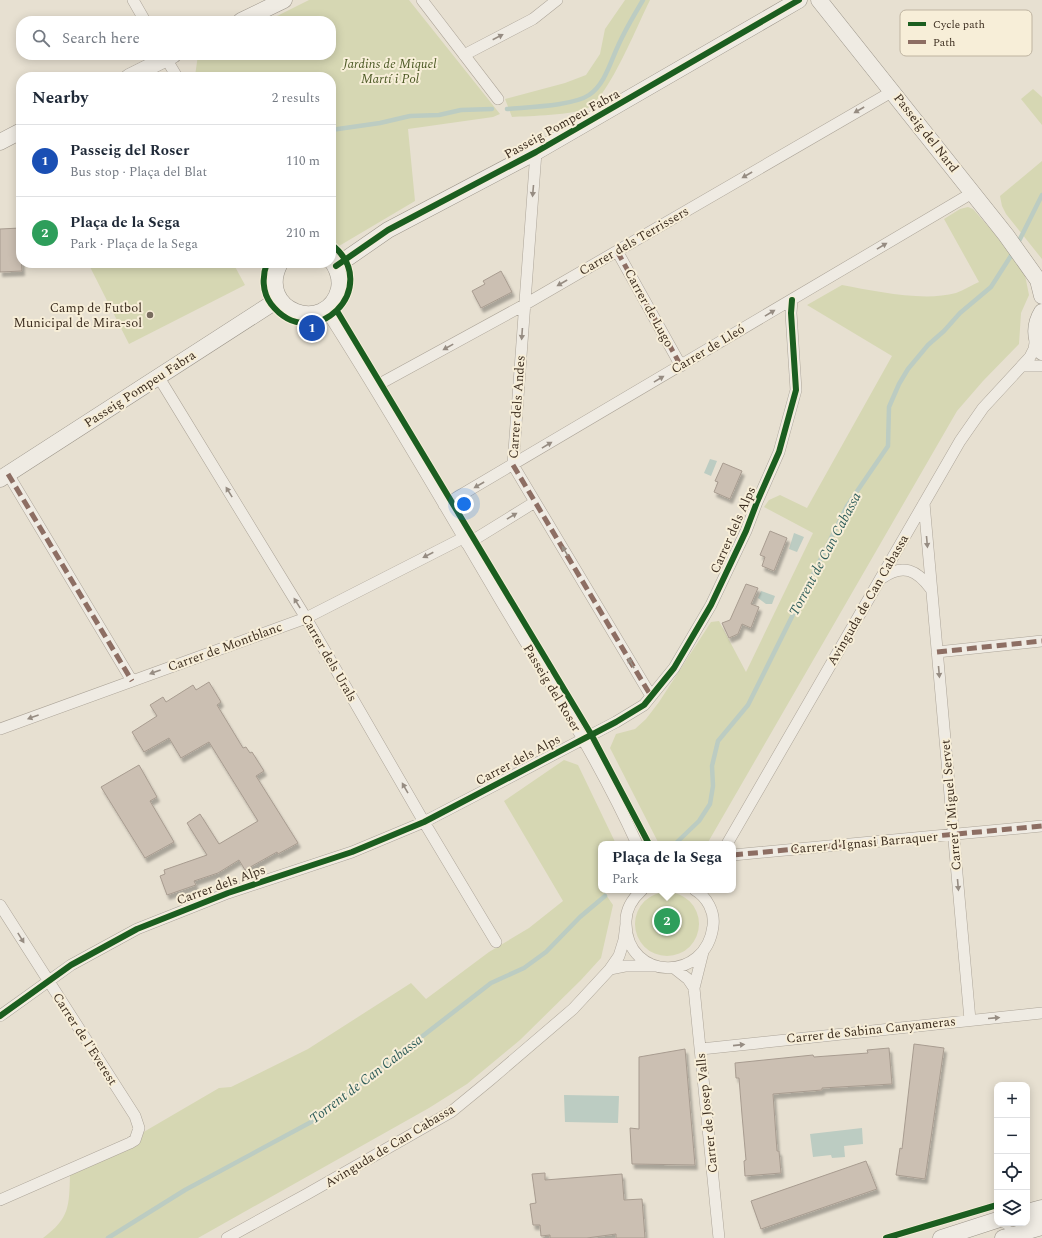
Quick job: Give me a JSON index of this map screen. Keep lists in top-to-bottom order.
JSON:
{
  "streets": {
    "street": [
      "Passeig Pompeu Fabra",
      "Passeig del Nard",
      "Carrer dels Terrissers",
      "Carrer de Lugo",
      "Carrer de Lleó",
      "Carrer dels Andes",
      "Carrer dels Alps",
      "Avinguda de Can Cabassa",
      "Carrer de Montblanc",
      "Carrer dels Urals",
      "Passeig del Roser",
      "Carrer d'Miguel Servet",
      "Carrer d'Ignasi Barraquer",
      "Carrer de Sabina Canyameras",
      "Carrer de l'Everest",
      "Carrer de Josep Valls"
    ]
  },
  "crossings": [
    ["Passeig Pompeu Fabra", "Carrer dels Andes"],
    ["Passeig Pompeu Fabra", "Carrer dels Urals"],
    ["Passeig del Nard", "Carrer dels Terrissers"],
    ["Passeig del Nard", "Carrer de Lleó"],
    ["Carrer dels Terrissers", "Carrer de Lugo"],
    ["Carrer dels Terrissers", "Carrer dels Andes"],
    ["Carrer dels Terrissers", "Passeig del Roser"],
    ["Carrer de Lugo", "Carrer de Lleó"],
    ["Carrer de Lleó", "Carrer dels Andes"],
    ["Carrer de Lleó", "Carrer dels Alps"],
    ["Carrer de Lleó", "Passeig del Roser"],
    ["Carrer dels Andes", "Carrer dels Alps"],
    ["Carrer dels Andes", "Carrer de Montblanc"],
    ["Carrer dels Alps", "Carrer dels Urals"],
    ["Carrer dels Alps", "Passeig del Roser"],
    ["Carrer dels Alps", "Carrer de l'Everest"],
    ["Avinguda de Can Cabassa", "Carrer d'Miguel Servet"],
    ["Carrer de Montblanc", "Carrer dels Urals"],
    ["Carrer de Montblanc", "Passeig del Roser"],
    ["Carrer d'Miguel Servet", "Carrer d'Ignasi Barraquer"],
    ["Carrer d'Miguel Servet", "Carrer de Sabina Canyameras"],
    ["Carrer de Sabina Canyameras", "Carrer de Josep Valls"]
  ],
  "one_way": [
    "Carrer dels Terrissers",
    "Carrer dels Urals",
    "Carrer d'Miguel Servet",
    "Carrer de Sabina Canyameras"
  ],
  "water": ["Torrent de Can Cabassa"],
  "parks": ["Jardins de Miquel Martí i Pol"],
  "places": ["Camp de Futbol Municipal de Mira-sol"],
  "legend": ["Cycle path", "Path"],
  "page": {
    "search": "Search here",
    "heading": ["Nearby", "2 results"],
    "list": [
      {
        "mark": "1",
        "name": "Passeig del Roser",
        "note": "Bus stop · Plaça del Blat",
        "value": "110 m"
      },
      {
        "mark": "2",
        "name": "Plaça de la Sega",
        "note": "Park · Plaça de la Sega",
        "value": "210 m"
      }
    ],
    "pins": ["1", "2"],
    "popup": ["Plaça de la Sega", "Park"],
    "map_buttons": ["+", "−"]
  }
}
